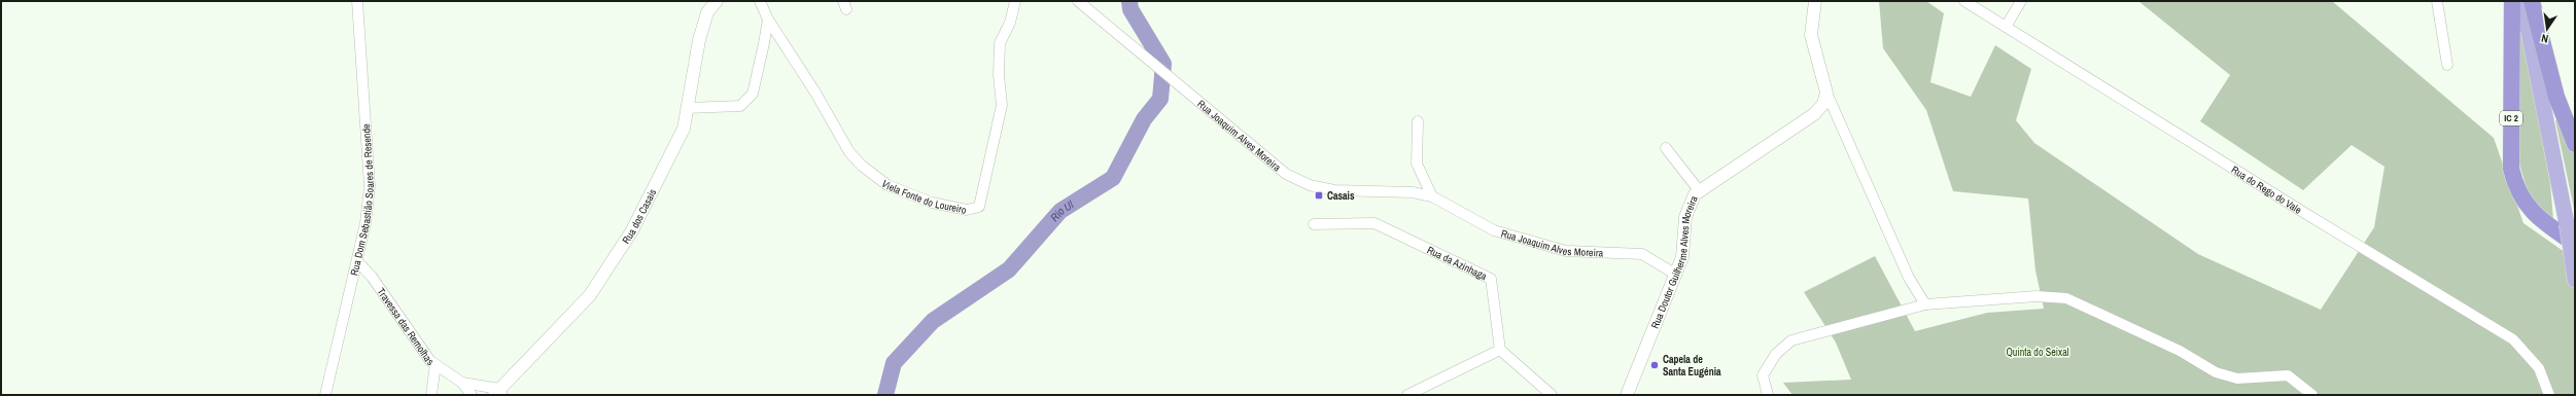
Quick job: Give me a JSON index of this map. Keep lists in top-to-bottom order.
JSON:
{
  "streets": {
    "highway": ["IC 2"],
    "street": [
      "Rua Joaquim Alves Moreira",
      "Rua do Rego do Vale",
      "Viela Fonte do Loureiro",
      "Rua Dom Sebastião Soares de Resende",
      "Rua dos Casais",
      "Rua Doutor Guilherme Alves Moreira",
      "Rua da Azinhaga",
      "Travessa das Remolhas"
    ]
  },
  "crossings": [
    ["Rua Joaquim Alves Moreira", "Rua Doutor Guilherme Alves Moreira"],
    ["Rua Dom Sebastião Soares de Resende", "Travessa das Remolhas"],
    ["Rua dos Casais", "Travessa das Remolhas"]
  ],
  "water": ["Rio Ul"],
  "parks": ["Quinta do Seixal"],
  "places": {
    "transit": ["Casais"],
    "other": ["Capela de Santa Eugénia"]
  },
  "north": "bottom"
}
